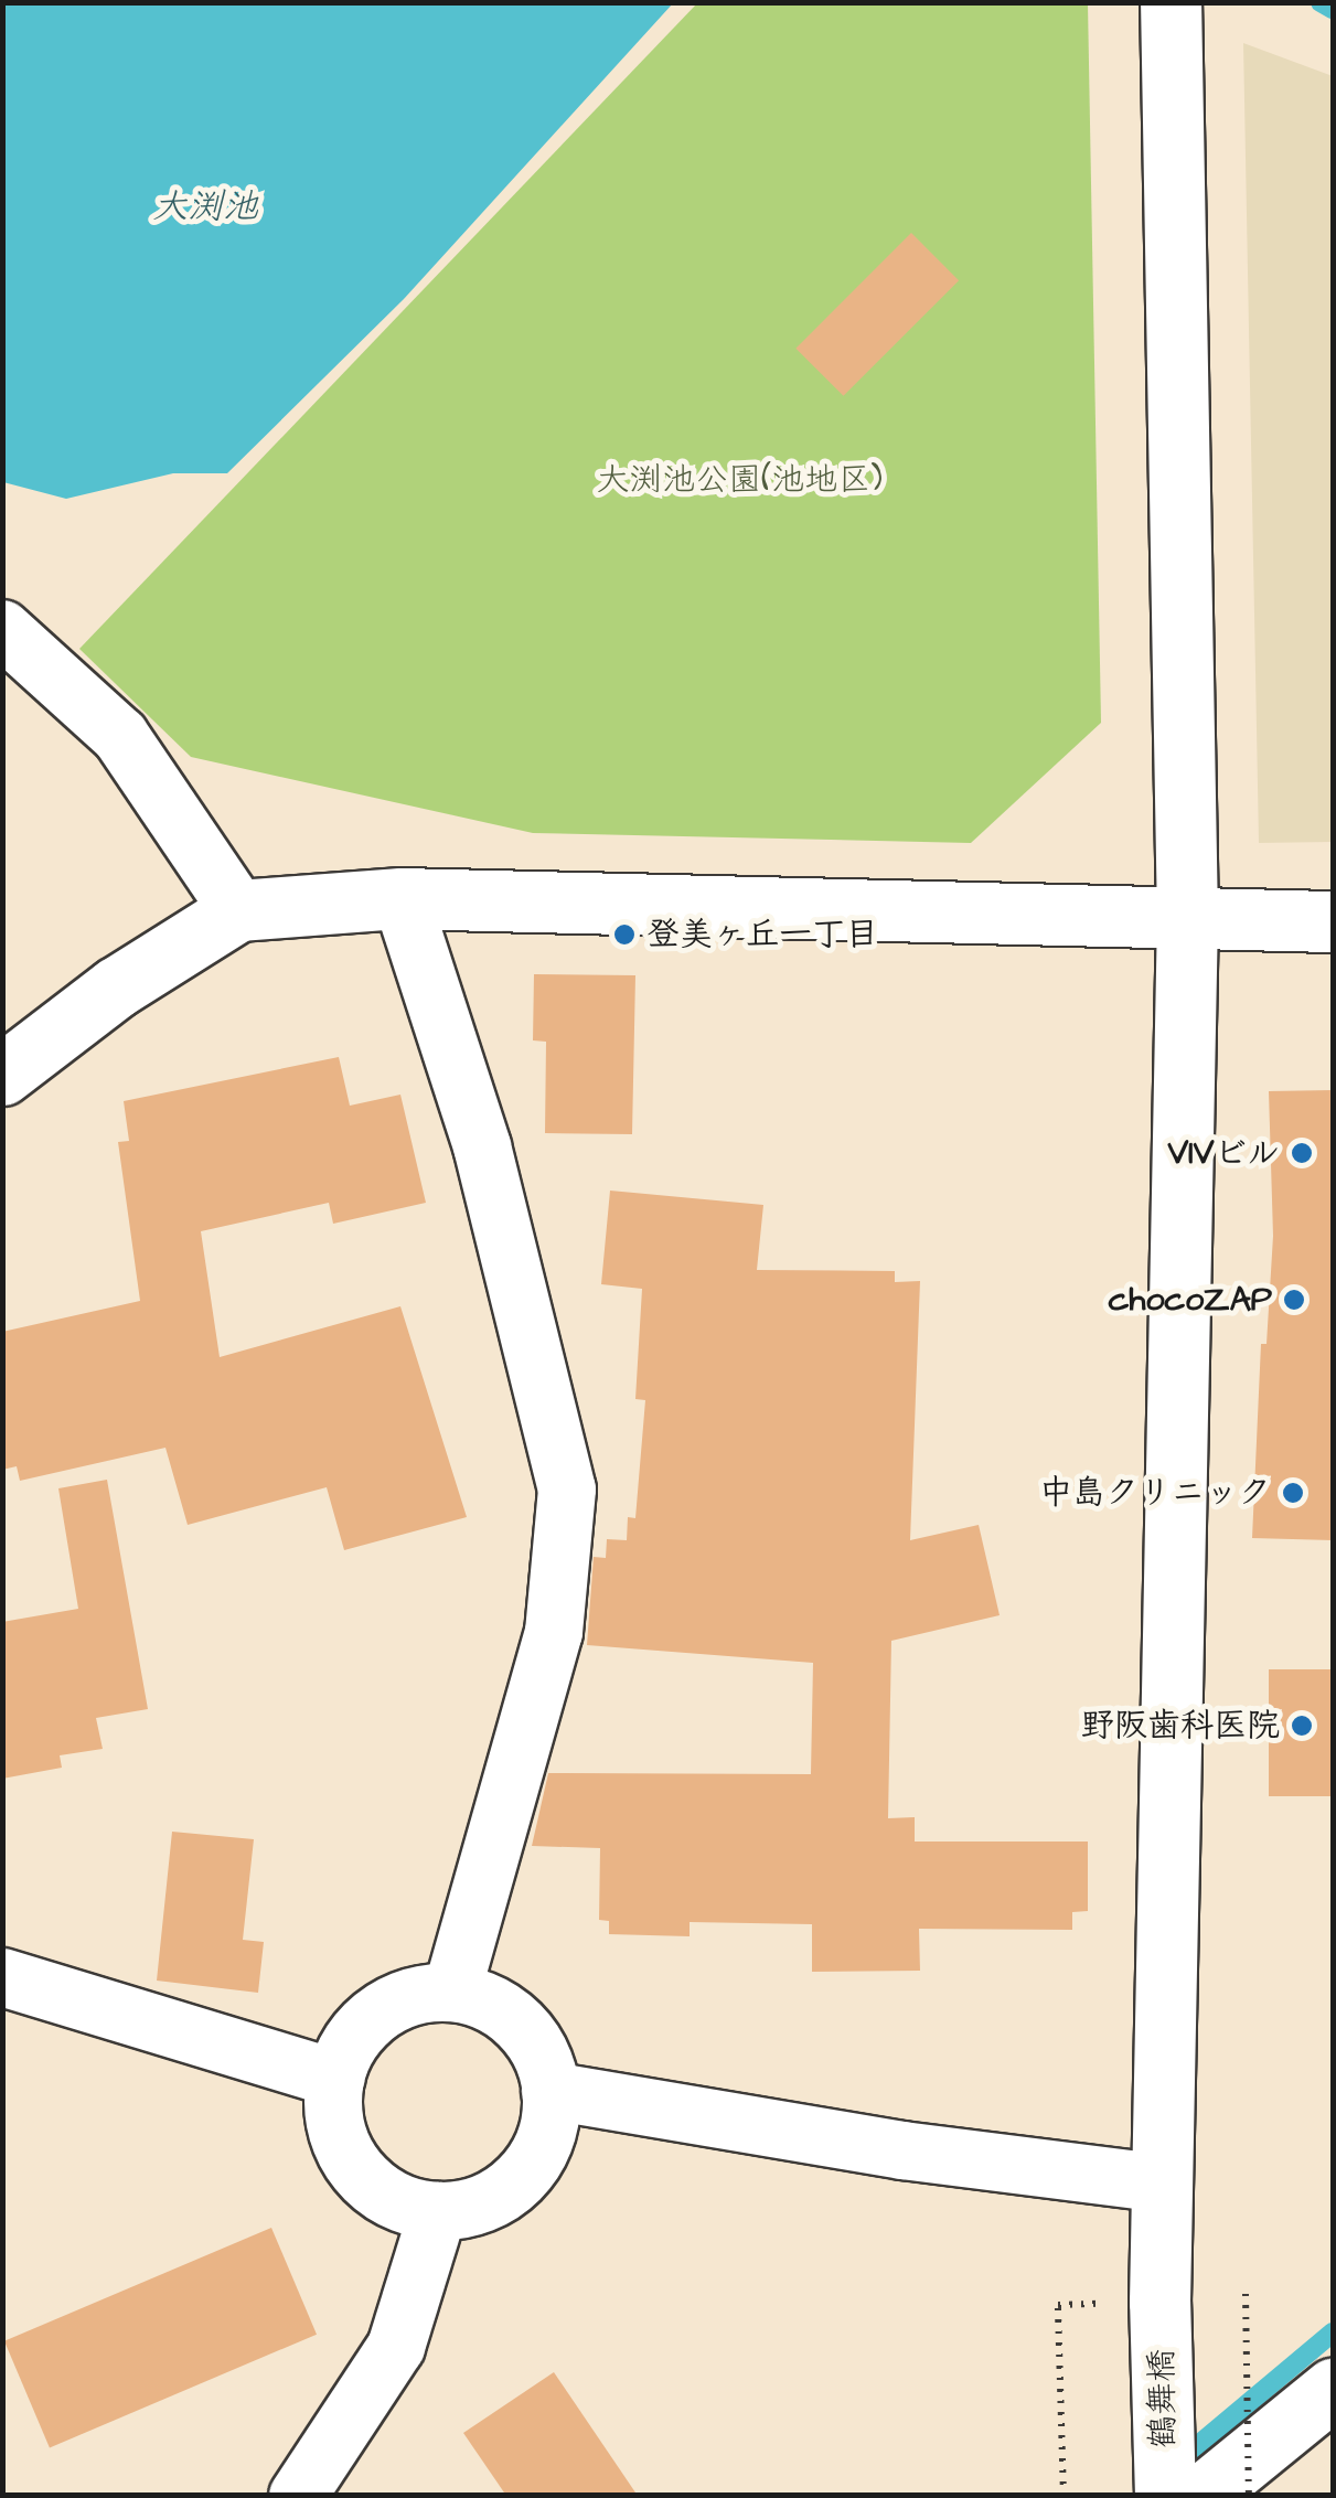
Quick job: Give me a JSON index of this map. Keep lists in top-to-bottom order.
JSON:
{
  "streets": {
    "street": ["鶴舞橋"]
  },
  "water": ["大渕池"],
  "parks": ["大渕池公園(池地区)"],
  "places": [
    "登美ヶ丘一丁目",
    "VIVビル",
    "chocoZAP",
    "中島クリニック",
    "野阪歯科医院"
  ]
}
